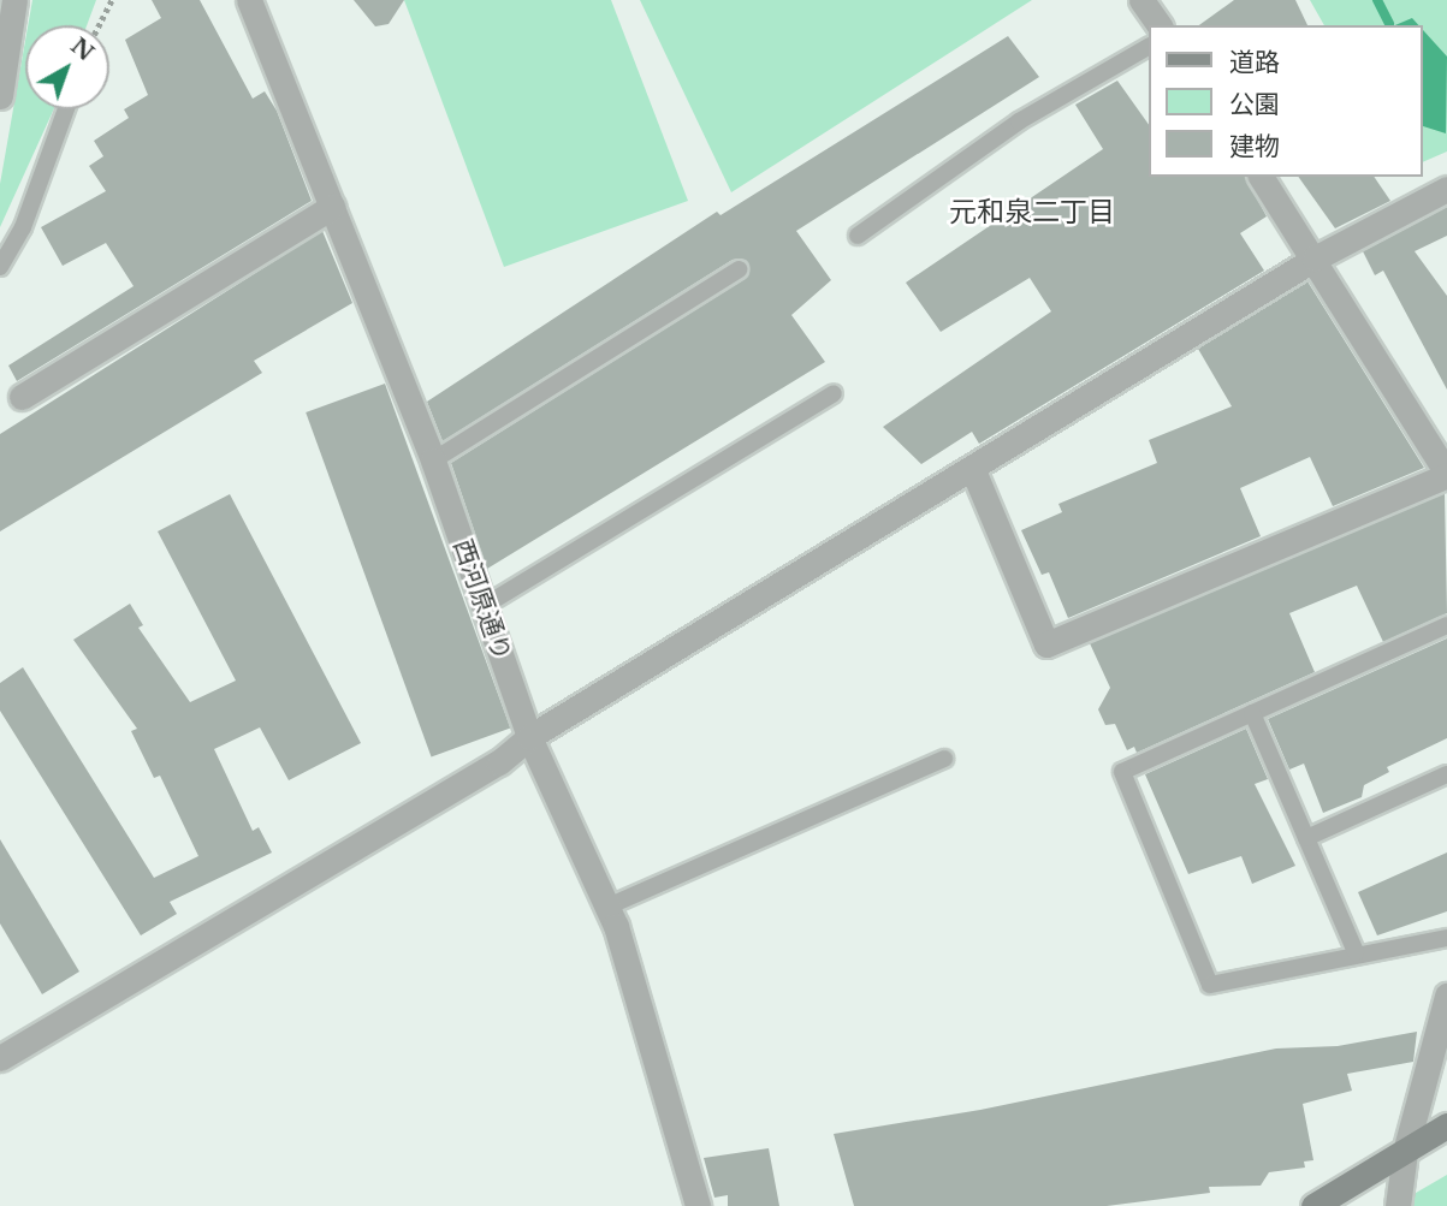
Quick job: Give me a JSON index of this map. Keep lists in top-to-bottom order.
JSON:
{
  "streets": {
    "street": ["西河原通り"]
  },
  "districts": ["元和泉二丁目"],
  "legend": ["道路", "公園", "建物"],
  "north": "top right"
}
